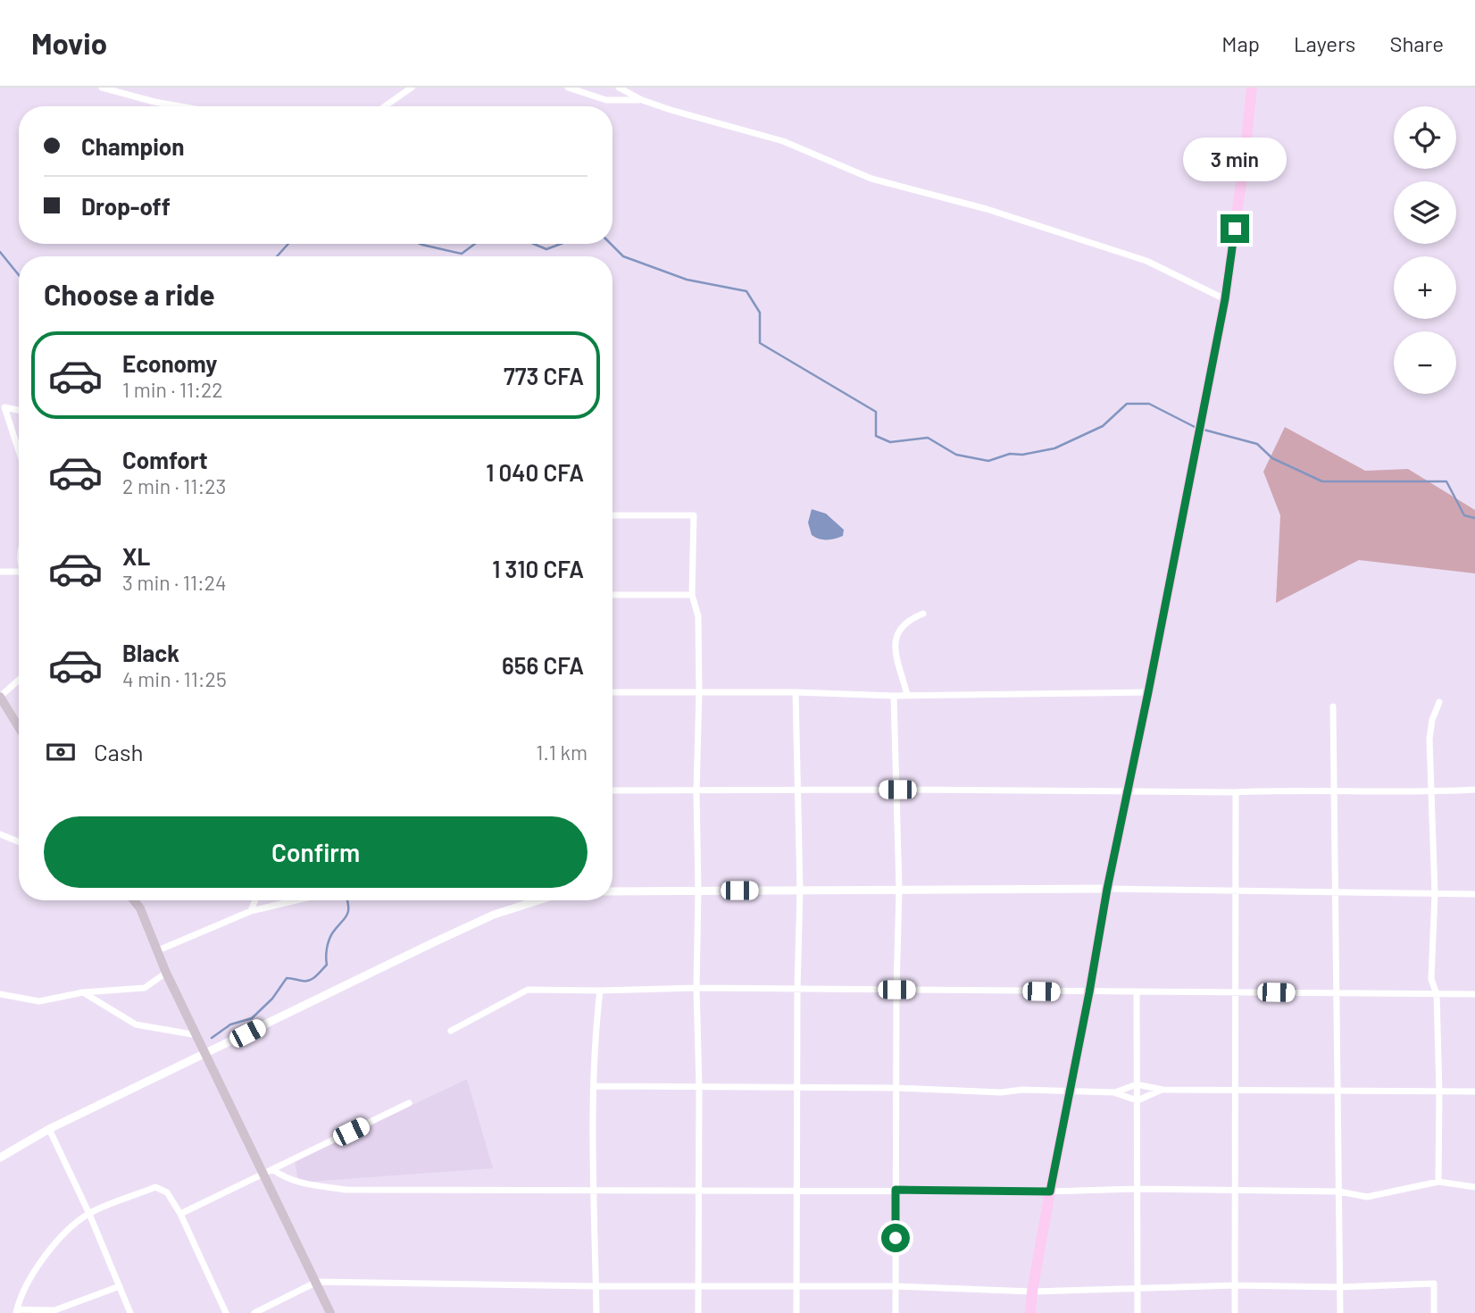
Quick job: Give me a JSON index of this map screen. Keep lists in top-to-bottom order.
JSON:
{
  "page": {
    "header": "Movio",
    "nav": ["Map", "Layers", "Share"],
    "map_buttons": ["+", "−"],
    "banner": ["Champion", "Drop-off"],
    "bubble": "3 min",
    "heading": "Choose a ride",
    "list": [
      {
        "name": "Economy",
        "note": "1 min · 11:22",
        "value": "773 CFA"
      },
      {
        "name": "Comfort",
        "note": "2 min · 11:23",
        "value": "1 040 CFA"
      },
      {
        "name": "XL",
        "note": "3 min · 11:24",
        "value": "1 310 CFA"
      },
      {
        "name": "Black",
        "note": "4 min · 11:25",
        "value": "656 CFA"
      }
    ],
    "pay": ["Cash", "1.1 km"],
    "buttons": "Confirm"
  }
}
